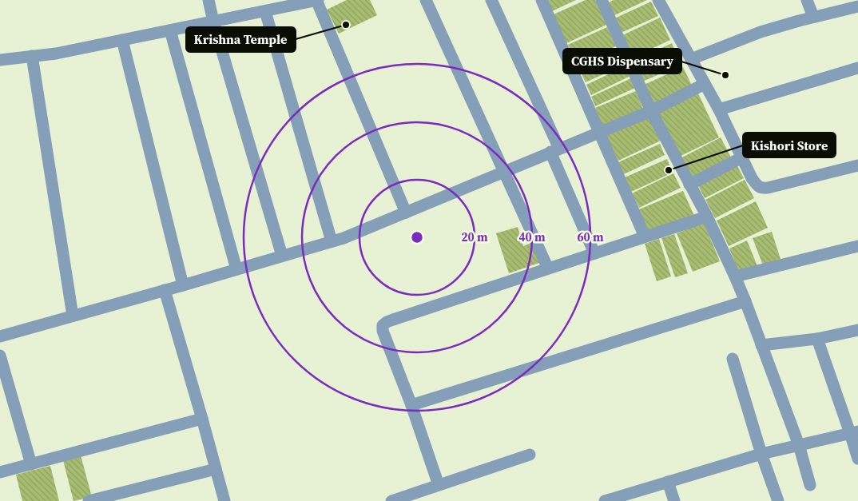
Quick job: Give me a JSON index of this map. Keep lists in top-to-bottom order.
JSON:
{
  "places": ["Krishna Temple", "CGHS Dispensary", "Kishori Store"],
  "rings": ["20 m", "40 m", "60 m"]
}
